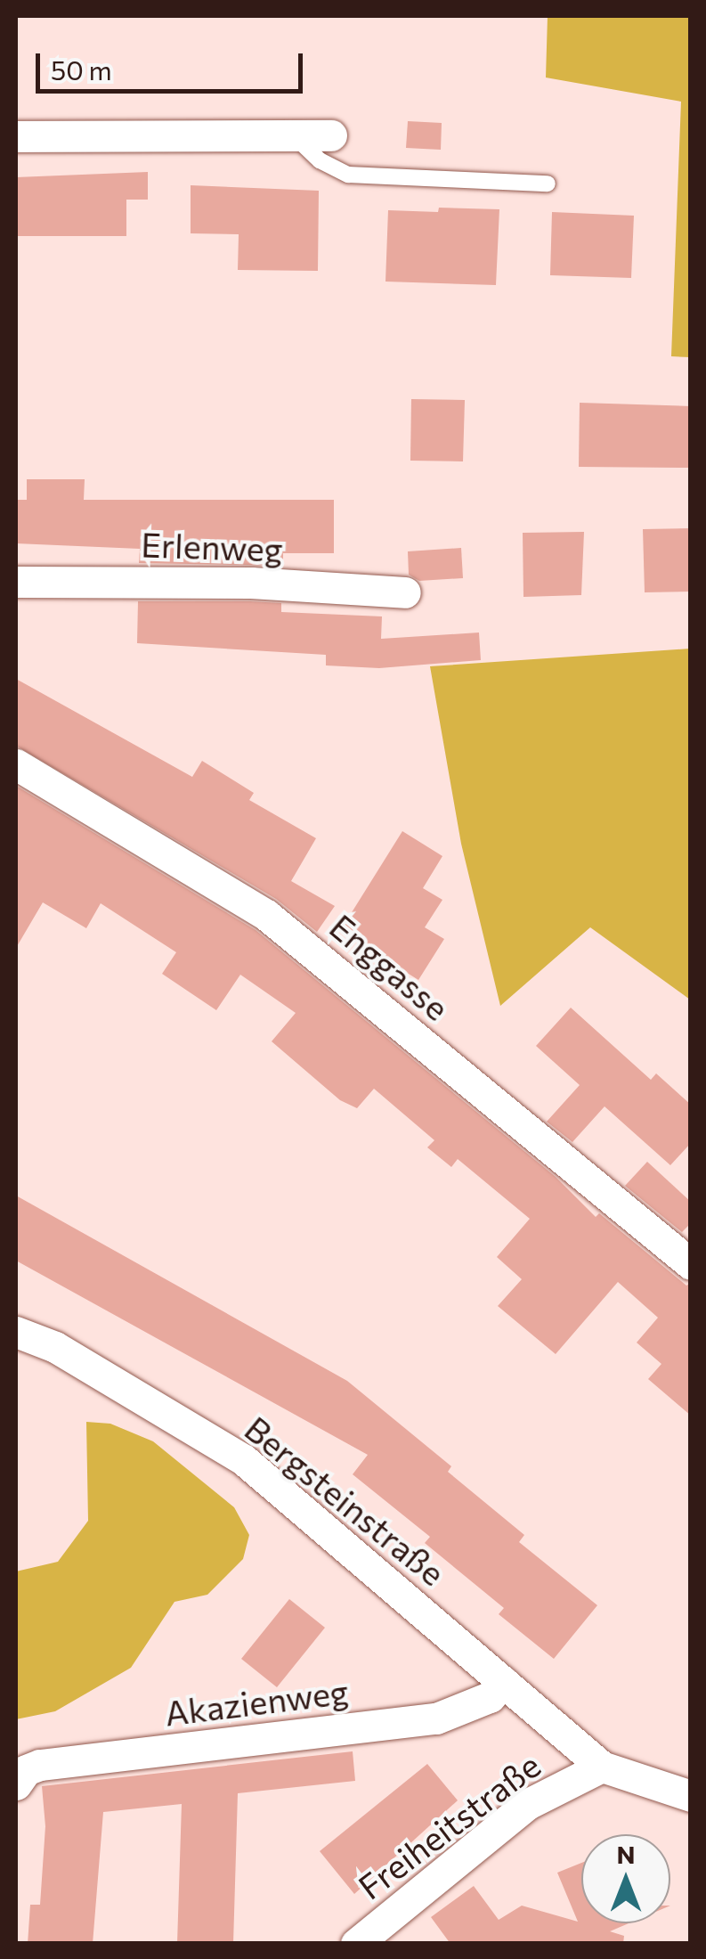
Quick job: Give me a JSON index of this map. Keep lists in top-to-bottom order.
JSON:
{
  "streets": {
    "street": [
      "Erlenweg",
      "Enggasse",
      "Bergsteinstraße",
      "Akazienweg",
      "Freiheitstraße"
    ]
  },
  "crossings": [
    ["Bergsteinstraße", "Akazienweg"],
    ["Bergsteinstraße", "Freiheitstraße"]
  ],
  "scale_bar": "50 m",
  "north": "top"
}
